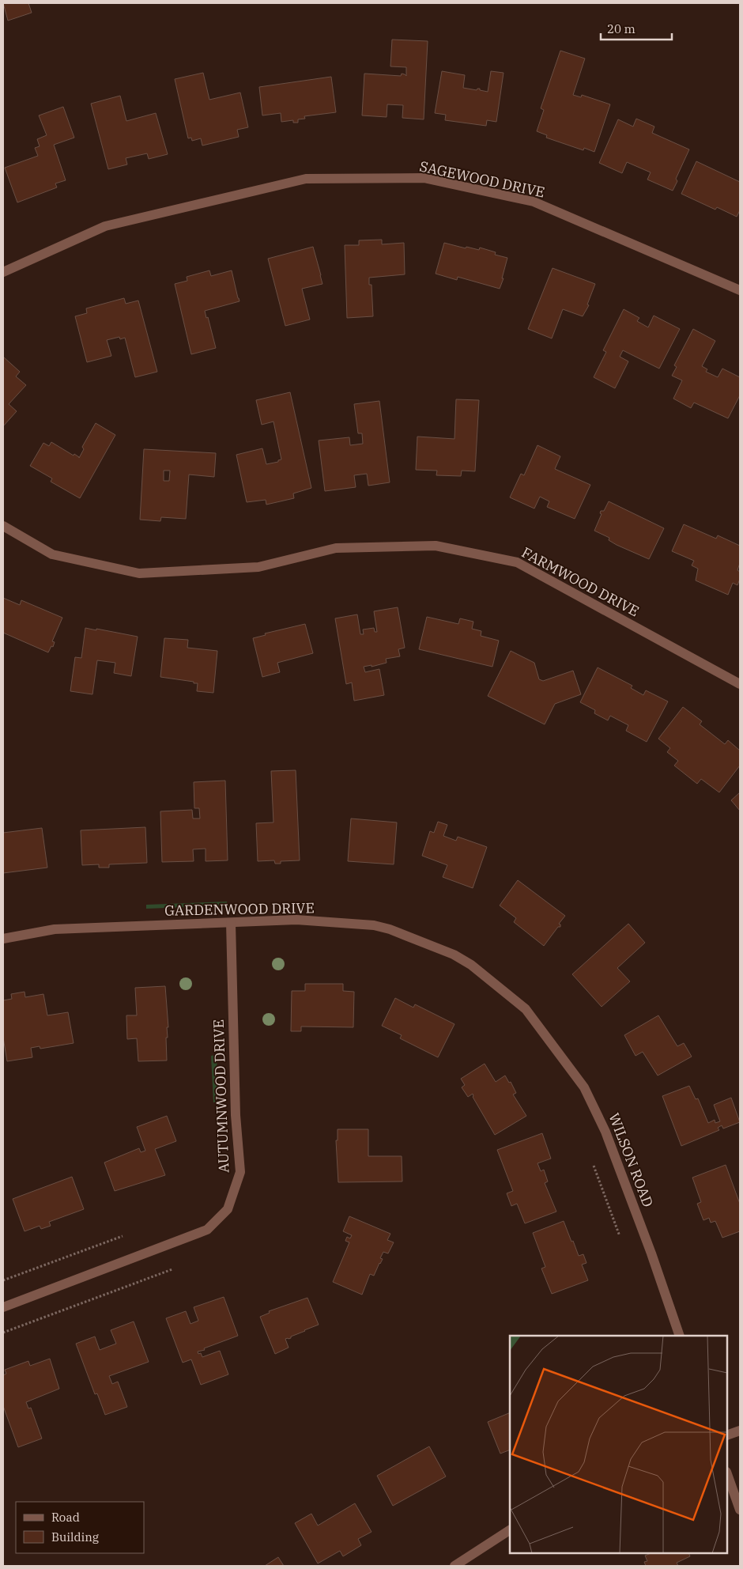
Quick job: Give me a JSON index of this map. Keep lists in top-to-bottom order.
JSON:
{
  "streets": {
    "street": [
      "SAGEWOOD DRIVE",
      "FARMWOOD DRIVE",
      "GARDENWOOD DRIVE",
      "AUTUMNWOOD DRIVE",
      "WILSON ROAD"
    ]
  },
  "crossings": [
    ["GARDENWOOD DRIVE", "AUTUMNWOOD DRIVE"],
    ["GARDENWOOD DRIVE", "WILSON ROAD"]
  ],
  "legend": ["Road", "Building"],
  "scale_bar": "20 m"
}
